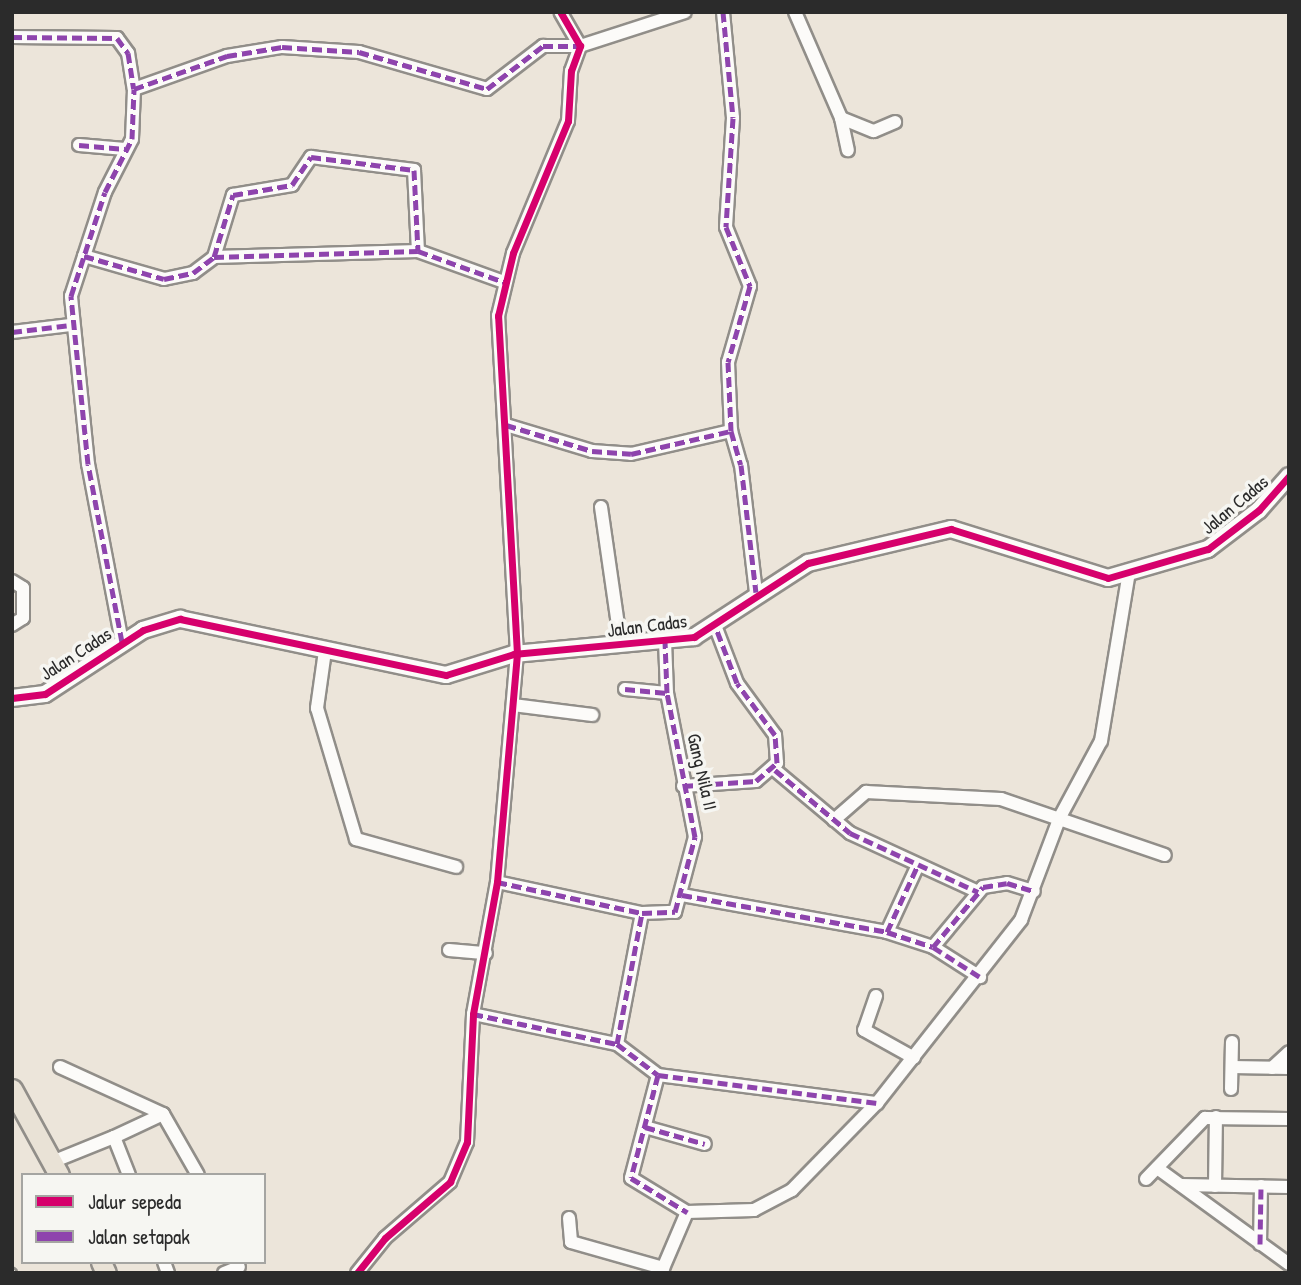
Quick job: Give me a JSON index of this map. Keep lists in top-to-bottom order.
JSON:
{
  "streets": {
    "street": ["Jalan Cadas", "Gang Nila II"]
  },
  "crossings": [
    ["Jalan Cadas", "Gang Nila II"]
  ],
  "legend": ["Jalur sepeda", "Jalan setapak"]
}
